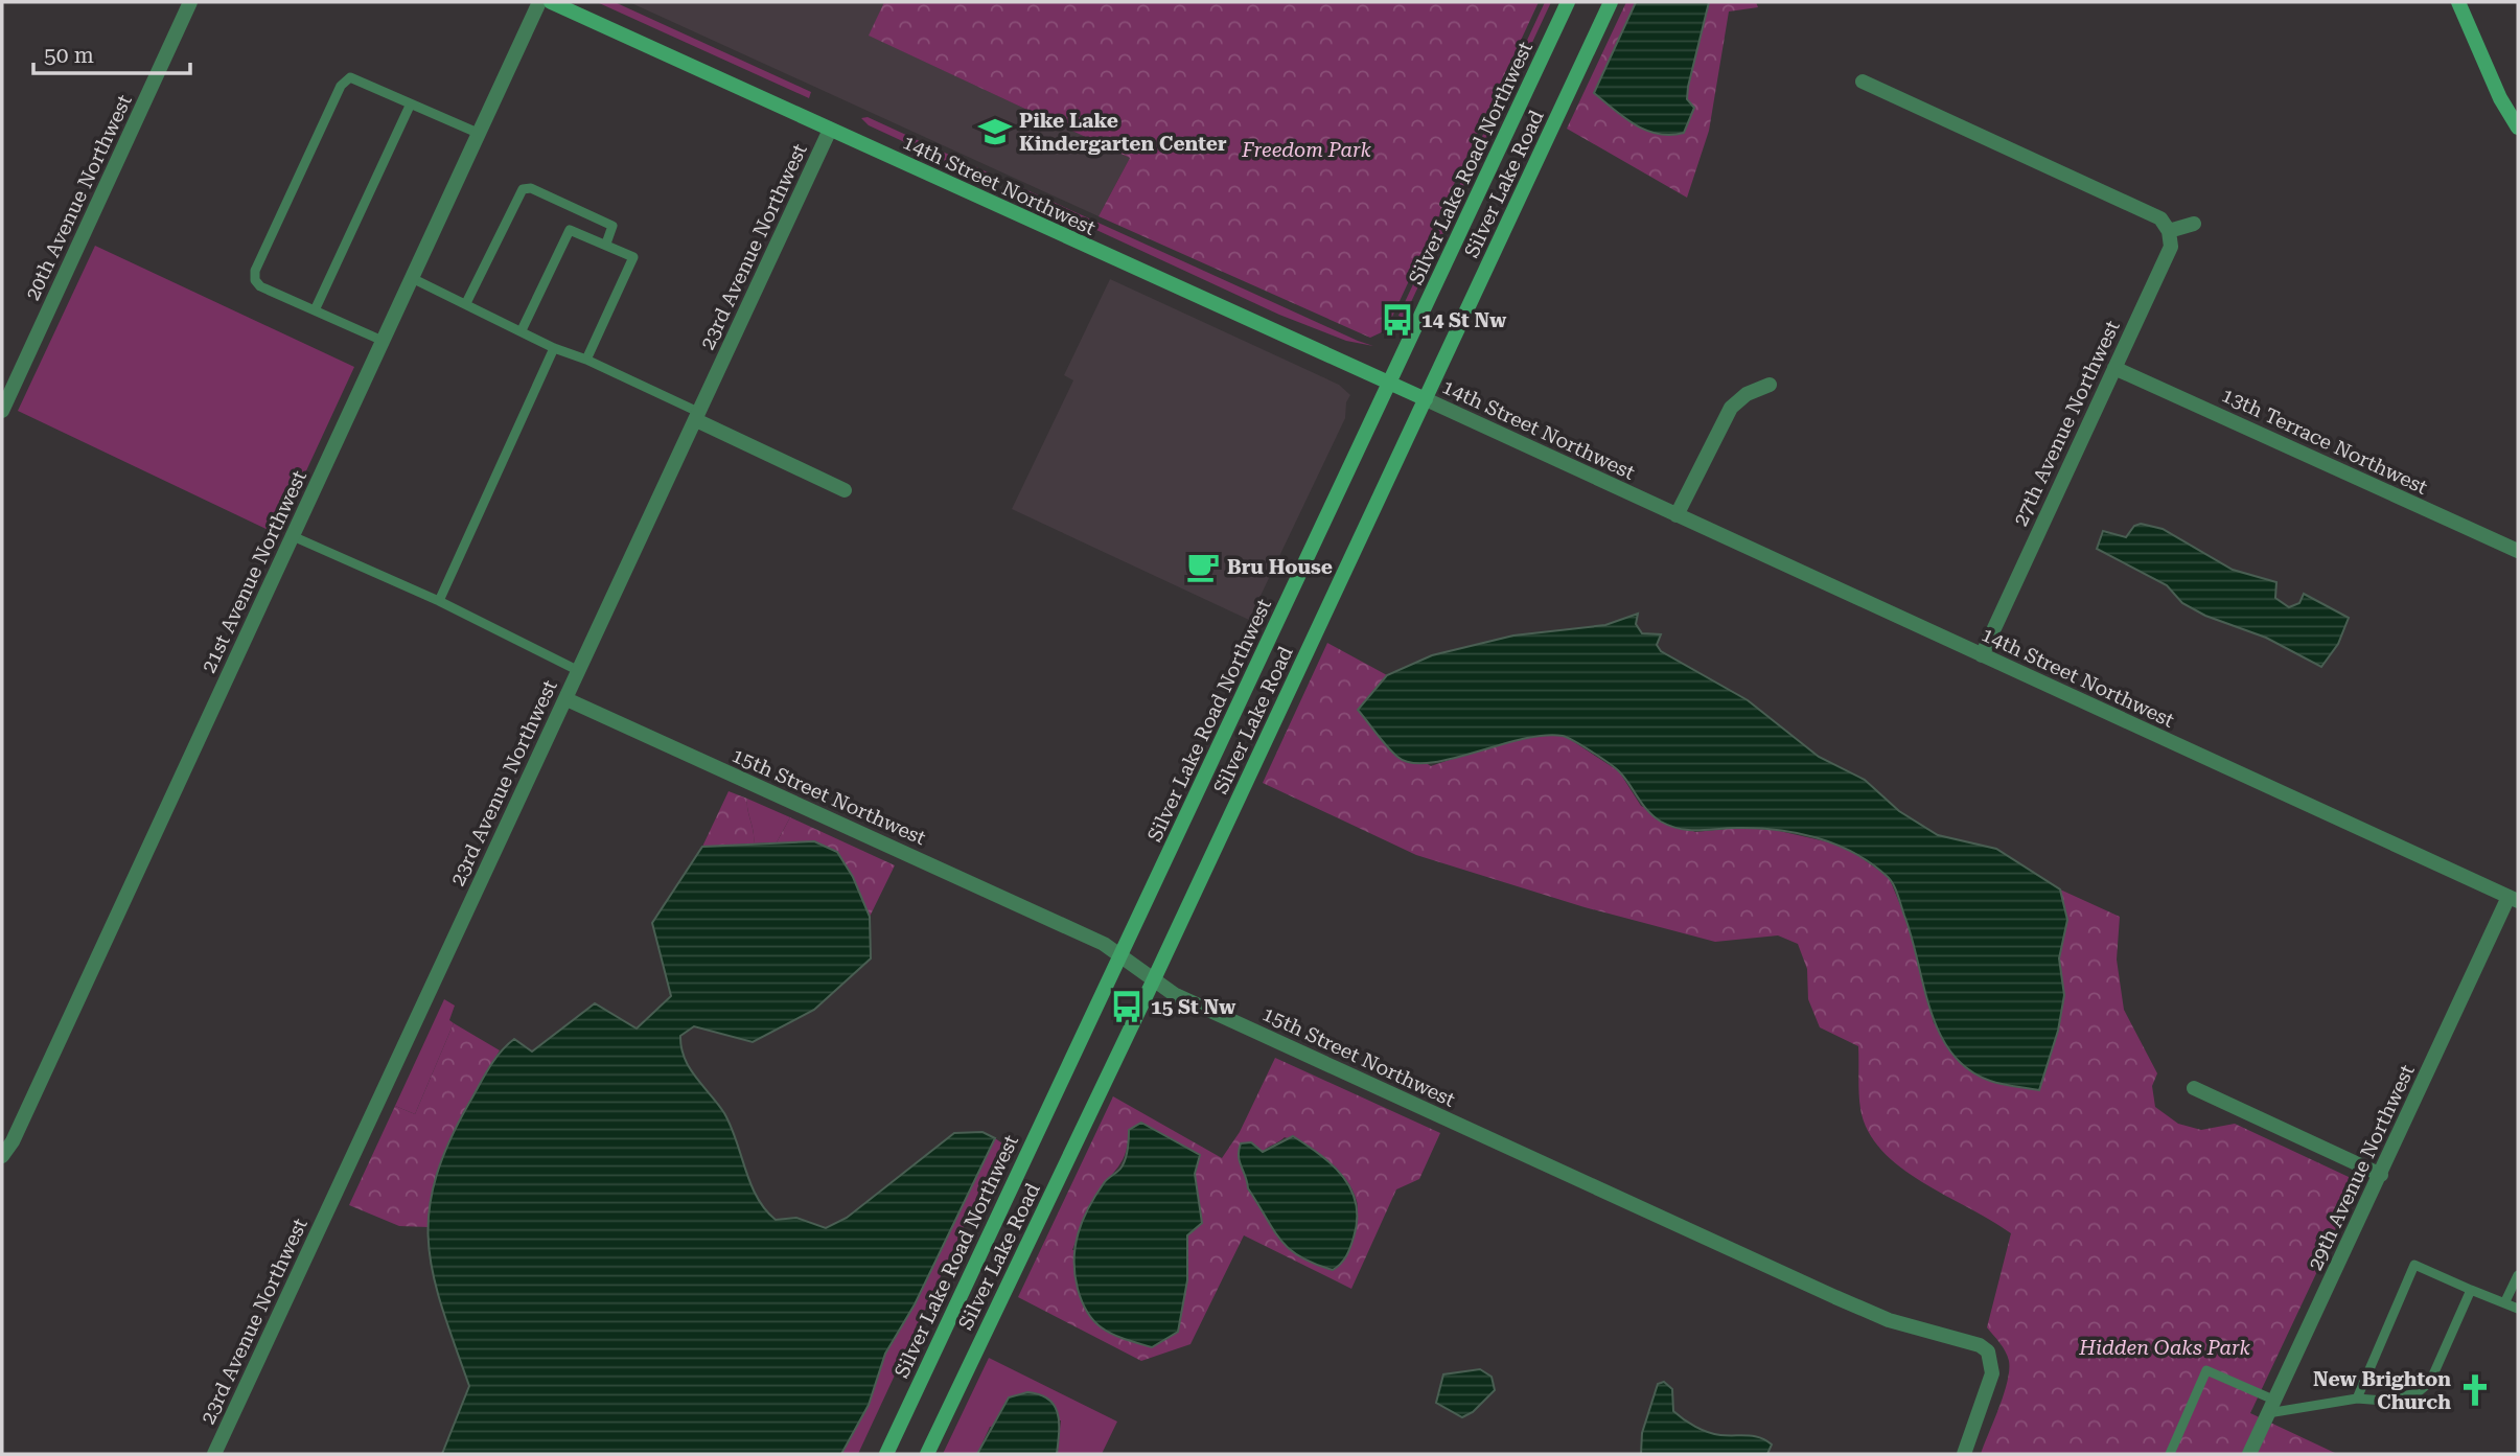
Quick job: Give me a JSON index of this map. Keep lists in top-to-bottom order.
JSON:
{
  "streets": {
    "main road": ["Silver Lake Road Northwest", "Silver Lake Road", "14th Street Northwest"],
    "street": [
      "20th Avenue Northwest",
      "23rd Avenue Northwest",
      "27th Avenue Northwest",
      "13th Terrace Northwest",
      "21st Avenue Northwest",
      "15th Street Northwest",
      "29th Avenue Northwest"
    ]
  },
  "crossings": [
    ["Silver Lake Road Northwest", "14th Street Northwest"],
    ["Silver Lake Road Northwest", "15th Street Northwest"],
    ["Silver Lake Road", "14th Street Northwest"],
    ["Silver Lake Road", "15th Street Northwest"],
    ["14th Street Northwest", "23rd Avenue Northwest"],
    ["14th Street Northwest", "27th Avenue Northwest"],
    ["14th Street Northwest", "29th Avenue Northwest"],
    ["23rd Avenue Northwest", "15th Street Northwest"],
    ["27th Avenue Northwest", "13th Terrace Northwest"]
  ],
  "parks": ["Freedom Park", "Hidden Oaks Park"],
  "places": {
    "school or university": ["Pike Lake Kindergarten Center"],
    "bus stop": ["14 St Nw", "15 St Nw"],
    "cafe": ["Bru House"],
    "church": ["New Brighton Church"]
  },
  "scale_bar": "50 m"
}
